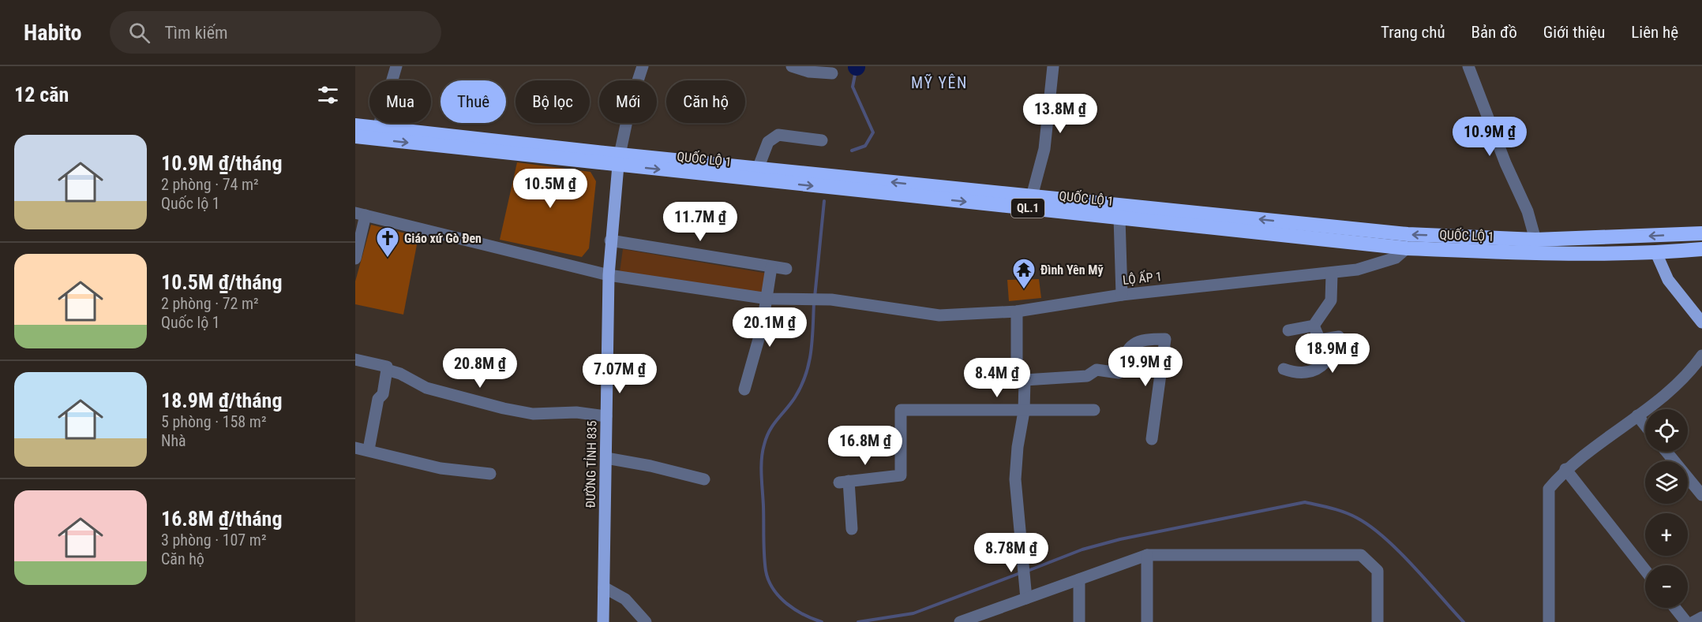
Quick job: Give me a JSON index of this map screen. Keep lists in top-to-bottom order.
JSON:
{
  "streets": {
    "highway": ["QUỐC LỘ 1", "QL.1"],
    "main road": ["ĐƯỜNG TỈNH 835"],
    "street": ["LỘ ẤP 1"]
  },
  "crossings": [
    ["QUỐC LỘ 1", "LỘ ẤP 1"],
    ["QUỐC LỘ 1", "ĐƯỜNG TỈNH 835"],
    ["LỘ ẤP 1", "ĐƯỜNG TỈNH 835"]
  ],
  "districts": ["MỸ YÊN"],
  "places": {
    "church": ["Giáo xứ Gò Đen"],
    "temple": ["Đình Yên Mỹ"]
  },
  "page": {
    "header": "Habito",
    "search": "Tìm kiếm",
    "nav": [
      "Trang chủ",
      "Bản đồ",
      "Giới thiệu",
      "Liên hệ"
    ],
    "heading": "12 căn",
    "chip": [
      "Mua",
      "Thuê",
      "Bộ lọc",
      "Mới",
      "Căn hộ"
    ],
    "price": [
      "13.8M ₫",
      "10.9M ₫",
      "10.5M ₫",
      "11.7M ₫",
      "20.1M ₫",
      "18.9M ₫",
      "19.9M ₫",
      "20.8M ₫",
      "7.07M ₫",
      "8.4M ₫",
      "16.8M ₫",
      "8.78M ₫"
    ],
    "list": [
      {
        "name": "10.9M ₫/tháng",
        "note": "2 phòng · 74 m² · Quốc lộ 1"
      },
      {
        "name": "10.5M ₫/tháng",
        "note": "2 phòng · 72 m² · Quốc lộ 1"
      },
      {
        "name": "18.9M ₫/tháng",
        "note": "5 phòng · 158 m² · Nhà"
      },
      {
        "name": "16.8M ₫/tháng",
        "note": "3 phòng · 107 m² · Căn hộ"
      }
    ],
    "map_buttons": ["+", "−"]
  }
}
